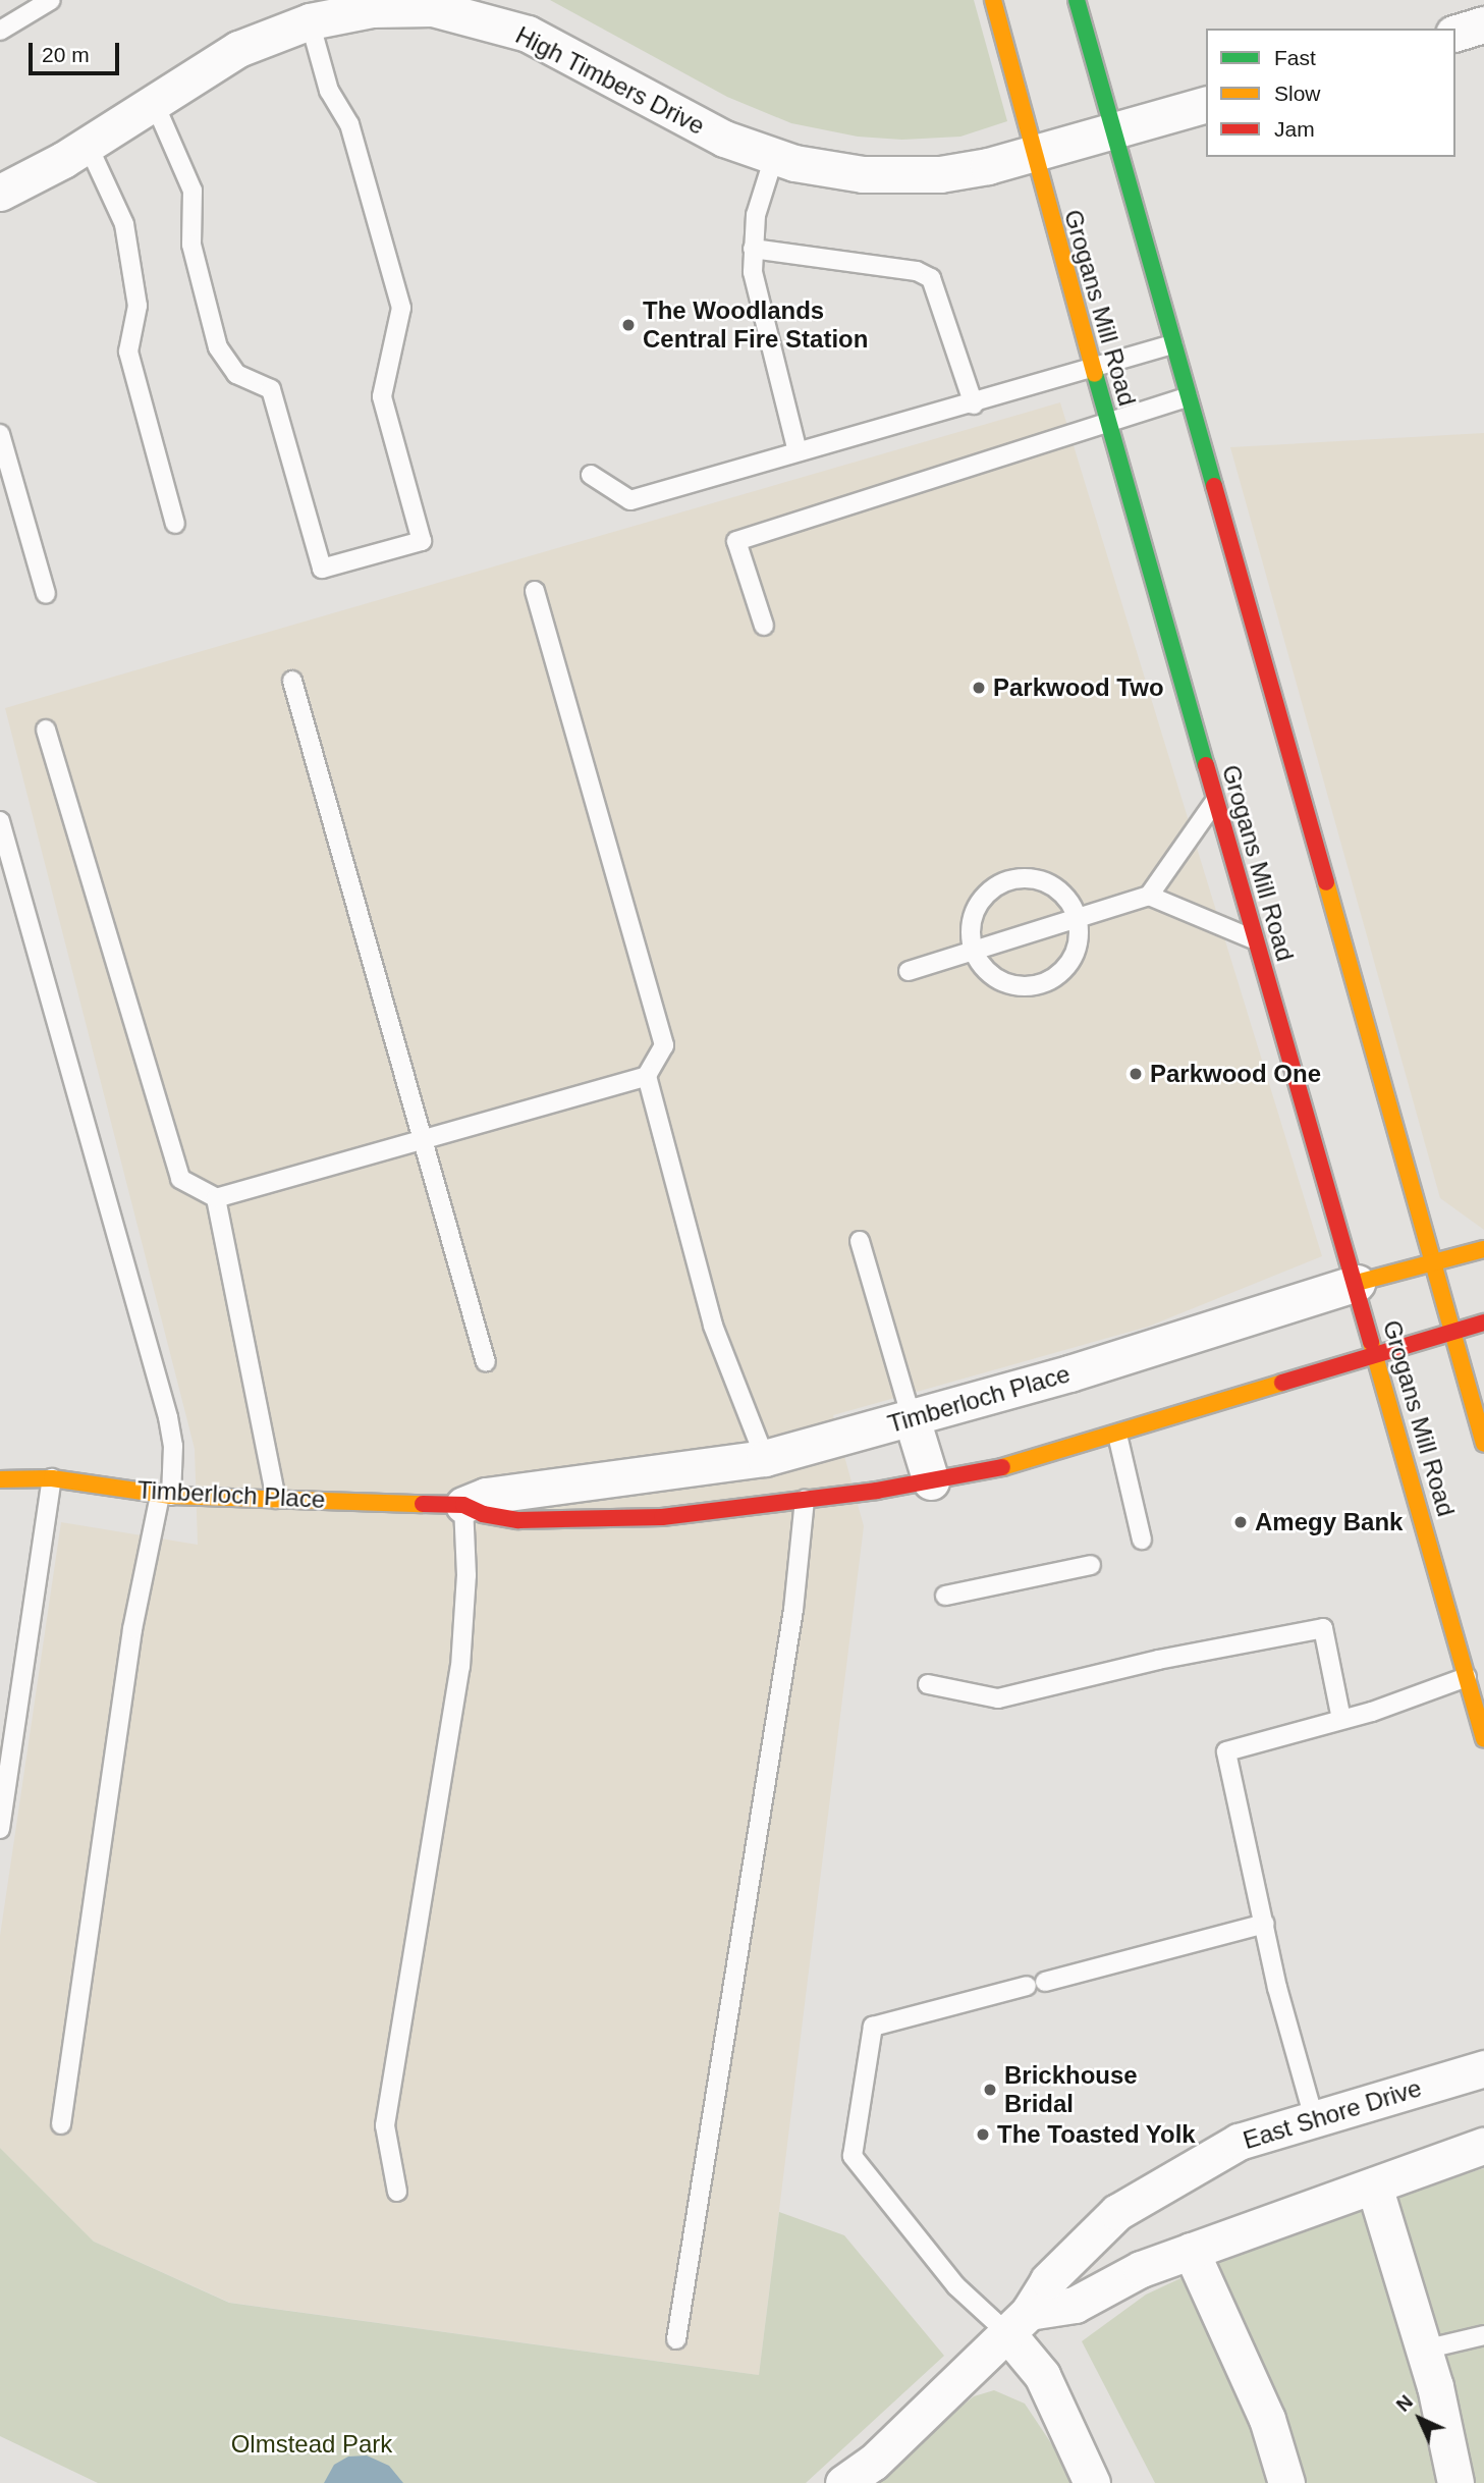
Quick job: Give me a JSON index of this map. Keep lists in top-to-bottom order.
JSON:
{
  "streets": {
    "main road": ["Grogans Mill Road", "Timberloch Place"],
    "street": ["High Timbers Drive", "East Shore Drive"]
  },
  "crossings": [
    ["High Timbers Drive", "Grogans Mill Road"],
    ["Grogans Mill Road", "Timberloch Place"]
  ],
  "parks": ["Olmstead Park"],
  "places": [
    "The Woodlands Central Fire Station",
    "Parkwood Two",
    "Parkwood One",
    "Amegy Bank",
    "Brickhouse Bridal",
    "The Toasted Yolk"
  ],
  "legend": ["Fast", "Slow", "Jam"],
  "scale_bar": "20 m",
  "north": "top left"
}
